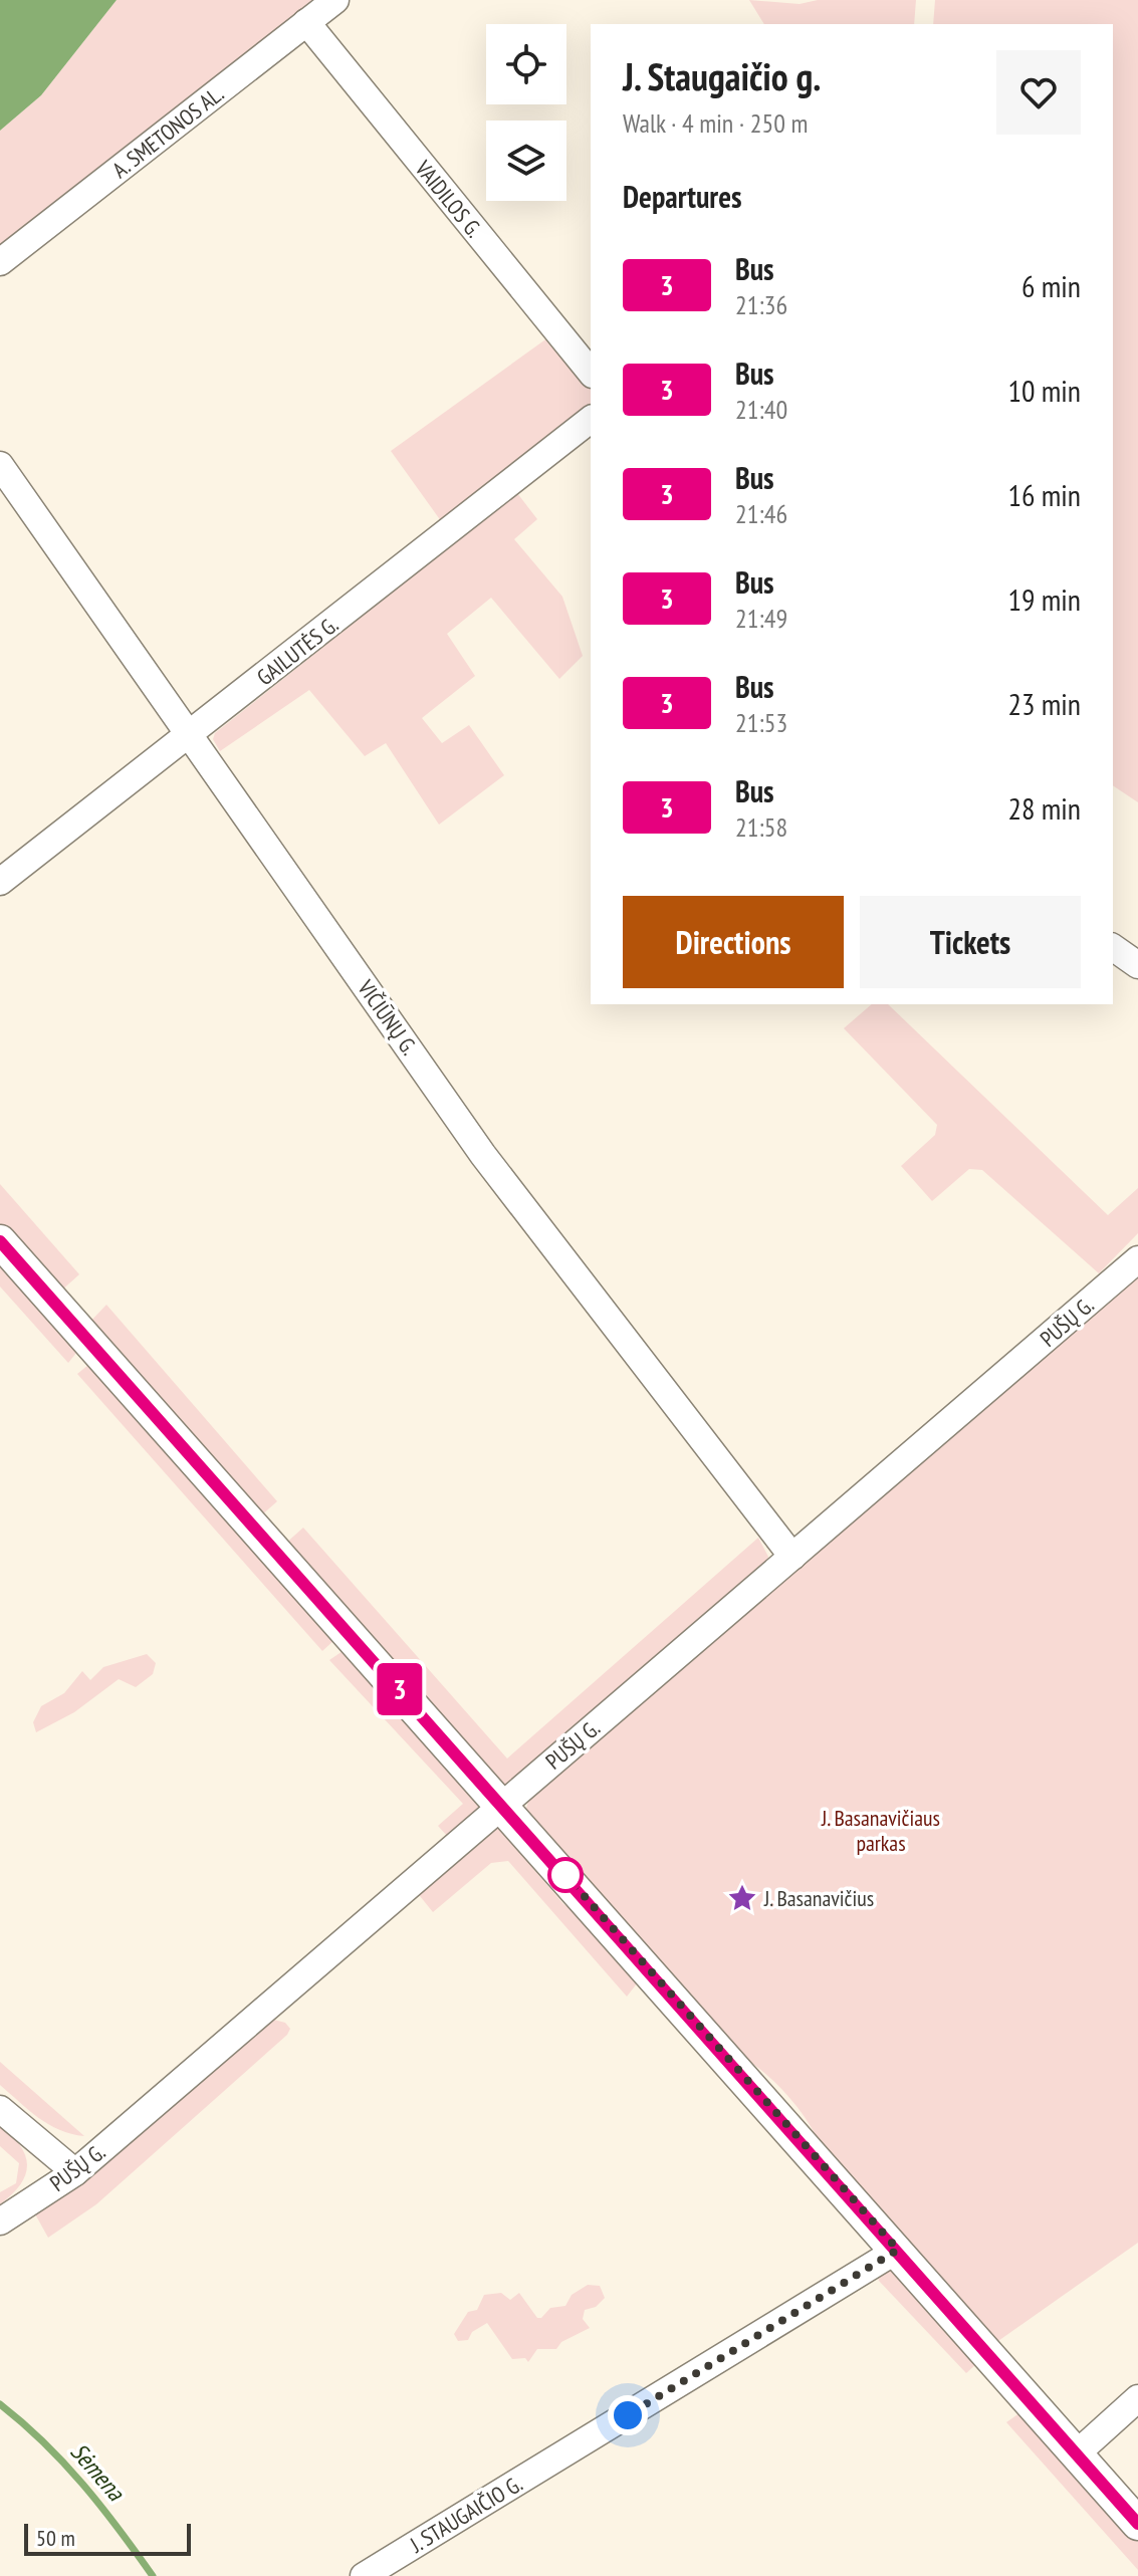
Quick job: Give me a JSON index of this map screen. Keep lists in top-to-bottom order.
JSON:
{
  "streets": {
    "street": [
      "A. SMETONOS AL.",
      "VAIDILOS G.",
      "GAILUTĖS G.",
      "VIČIŪNŲ G.",
      "PUŠŲ G.",
      "J. STAUGAIČIO G."
    ]
  },
  "crossings": [
    ["A. SMETONOS AL.", "VAIDILOS G."],
    ["GAILUTĖS G.", "VIČIŪNŲ G."],
    ["VIČIŪNŲ G.", "PUŠŲ G."]
  ],
  "water": ["Sėmena"],
  "parks": ["J. Basanavičiaus parkas"],
  "places": {
    "place": ["J. Basanavičius"]
  },
  "lines": ["bus line 3"],
  "scale_bar": "50 m",
  "page": {
    "on_map": "3",
    "heading": [
      ["J. Staugaičio g.", "Walk · 4 min · 250 m"],
      "Departures"
    ],
    "list": [
      {
        "mark": "3",
        "name": "Bus",
        "note": "21:36",
        "value": "6 min"
      },
      {
        "mark": "3",
        "name": "Bus",
        "note": "21:40",
        "value": "10 min"
      },
      {
        "mark": "3",
        "name": "Bus",
        "note": "21:46",
        "value": "16 min"
      },
      {
        "mark": "3",
        "name": "Bus",
        "note": "21:49",
        "value": "19 min"
      },
      {
        "mark": "3",
        "name": "Bus",
        "note": "21:53",
        "value": "23 min"
      },
      {
        "mark": "3",
        "name": "Bus",
        "note": "21:58",
        "value": "28 min"
      }
    ],
    "buttons": ["Directions", "Tickets"],
    "scale": "50 m"
  }
}
